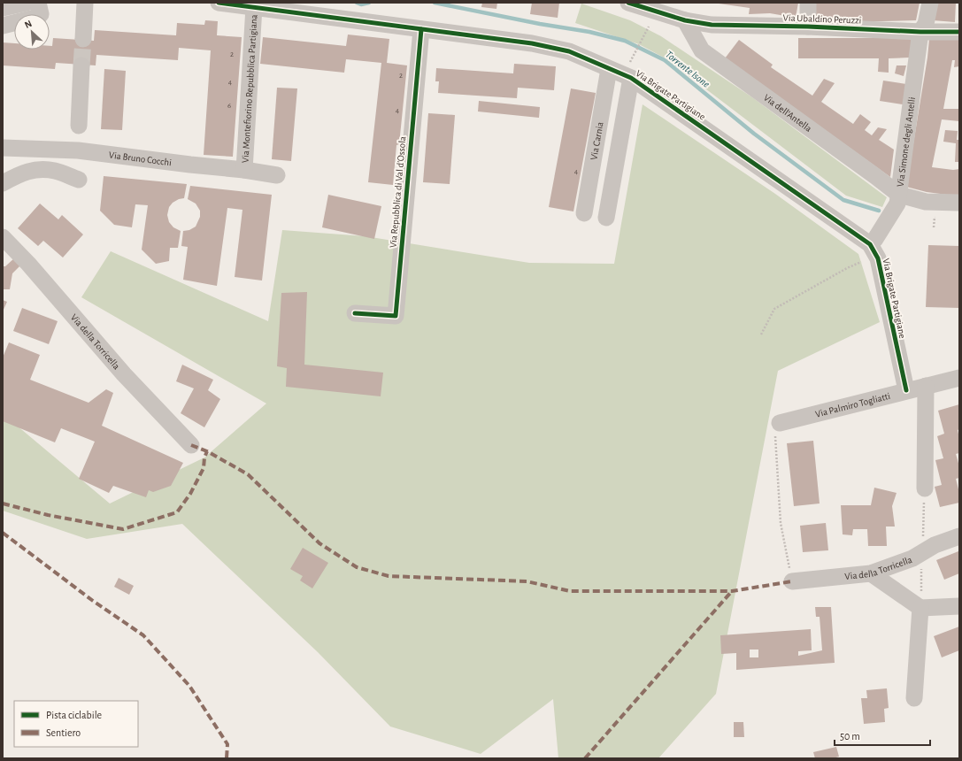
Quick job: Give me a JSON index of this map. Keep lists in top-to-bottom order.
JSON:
{
  "streets": {
    "street": [
      "Via Ubaldino Peruzzi",
      "Via Montefiorino Repubblica Partigiana",
      "Via Brigate Partigiane",
      "Via dell'Antella",
      "Via Carnia",
      "Via Simone degli Antelli",
      "Via Bruno Cocchi",
      "Via Repubblica di Val d'Ossola",
      "Via della Torricella",
      "Via Palmiro Togliatti"
    ]
  },
  "crossings": [
    ["Via Ubaldino Peruzzi", "Via dell'Antella"],
    ["Via Ubaldino Peruzzi", "Via Simone degli Antelli"],
    ["Via Montefiorino Repubblica Partigiana", "Via Brigate Partigiane"],
    ["Via Montefiorino Repubblica Partigiana", "Via Bruno Cocchi"],
    ["Via Brigate Partigiane", "Via Carnia"],
    ["Via Brigate Partigiane", "Via Simone degli Antelli"],
    ["Via Brigate Partigiane", "Via Repubblica di Val d'Ossola"],
    ["Via Brigate Partigiane", "Via Palmiro Togliatti"],
    ["Via dell'Antella", "Via Simone degli Antelli"]
  ],
  "water": ["Torrente Isone"],
  "house_numbers": [
    "2",
    "2",
    "4",
    "6",
    "4",
    "4"
  ],
  "legend": ["Pista ciclabile", "Sentiero"],
  "scale_bar": "50 m",
  "north": "top left"
}
